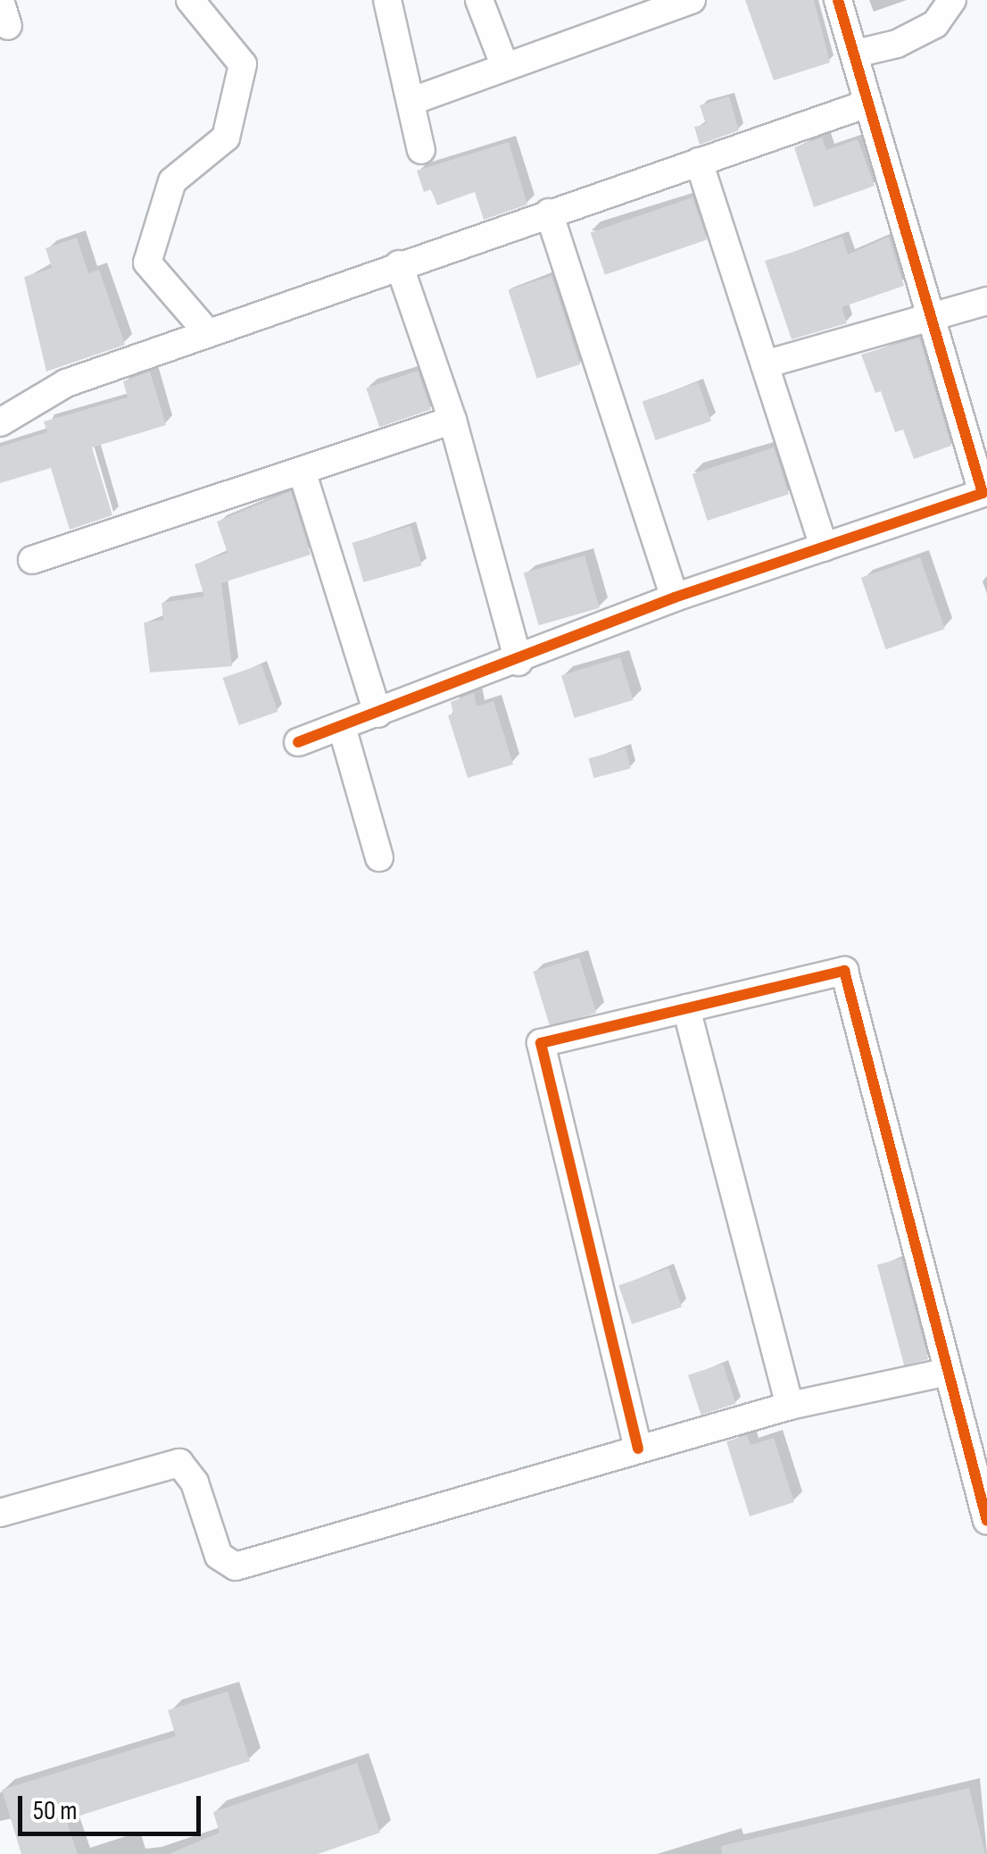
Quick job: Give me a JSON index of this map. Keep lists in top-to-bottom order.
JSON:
{
  "scale_bar": "50 m"
}
